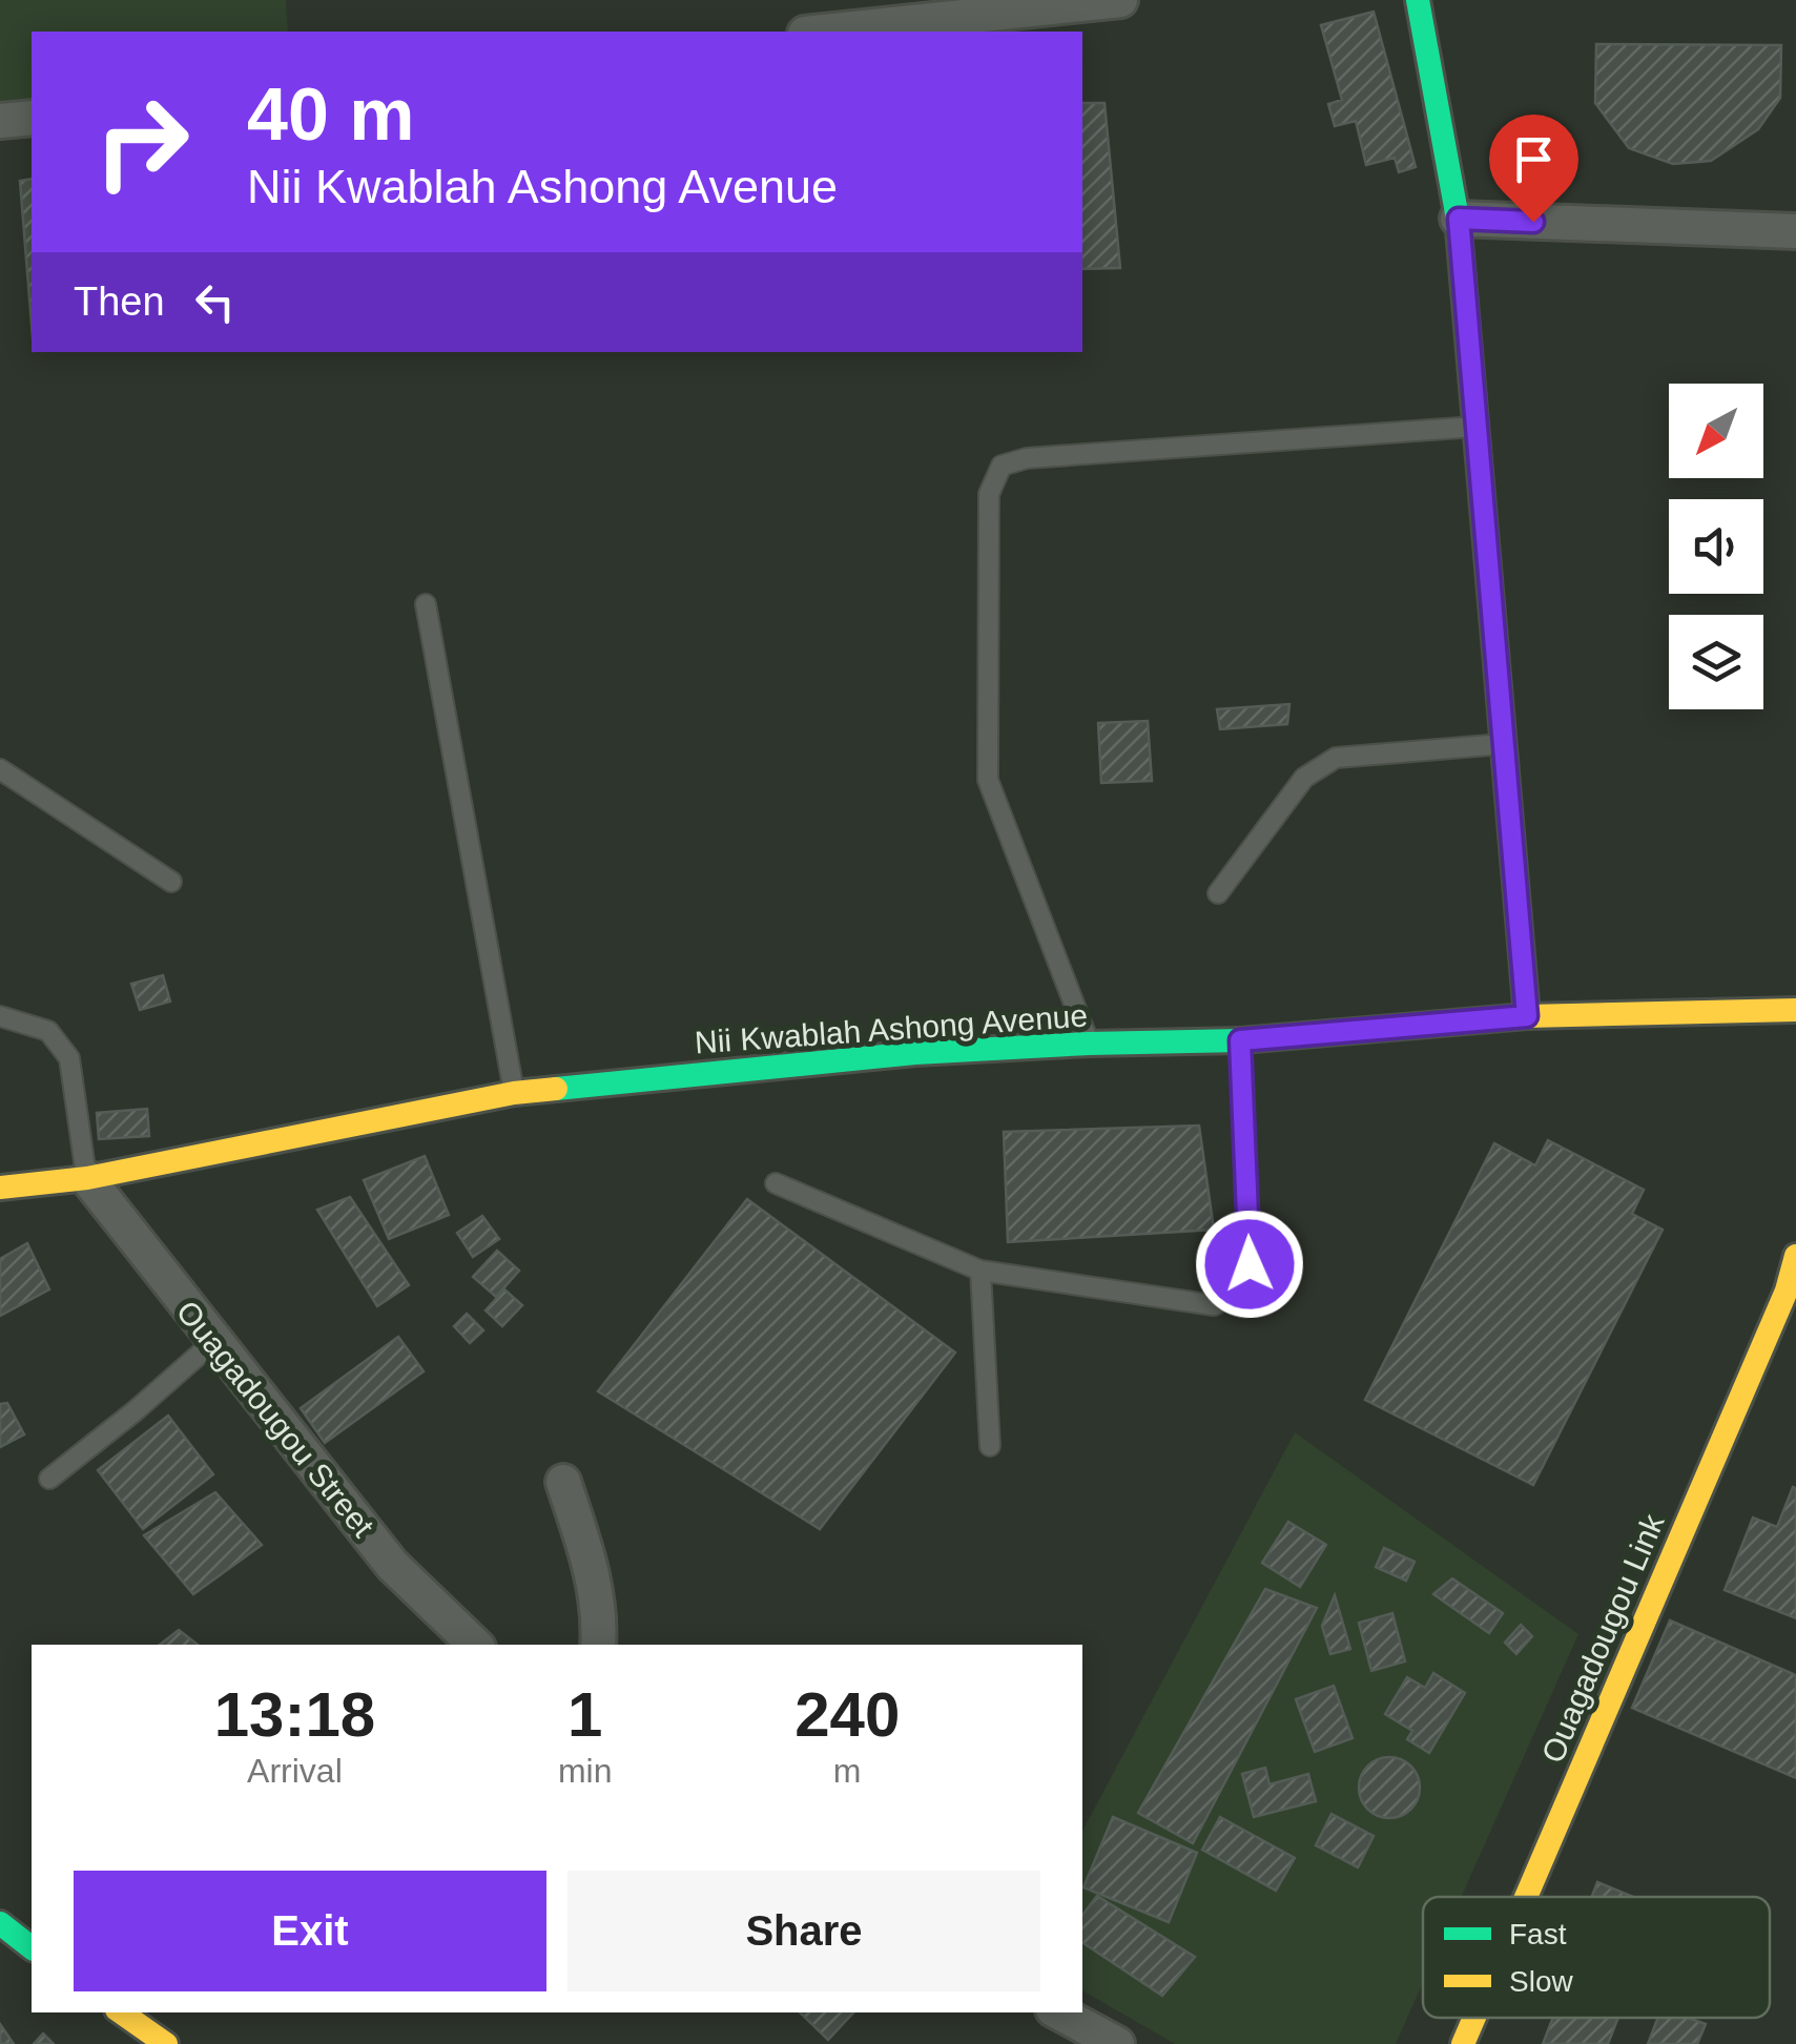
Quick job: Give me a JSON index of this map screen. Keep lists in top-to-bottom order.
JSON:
{
  "streets": {
    "street": ["Nii Kwablah Ashong Avenue", "Ouagadougou Street", "Ouagadougou Link"]
  },
  "crossings": [
    ["Nii Kwablah Ashong Avenue", "Ouagadougou Street"]
  ],
  "legend": ["Fast", "Slow"],
  "north": "bottom left",
  "page": {
    "turn": ["40 m", "Nii Kwablah Ashong Avenue"],
    "then": "Then",
    "eta": [
      "13:18",
      "Arrival",
      "1",
      "min",
      "240",
      "m"
    ],
    "buttons": ["Exit", "Share"]
  }
}
